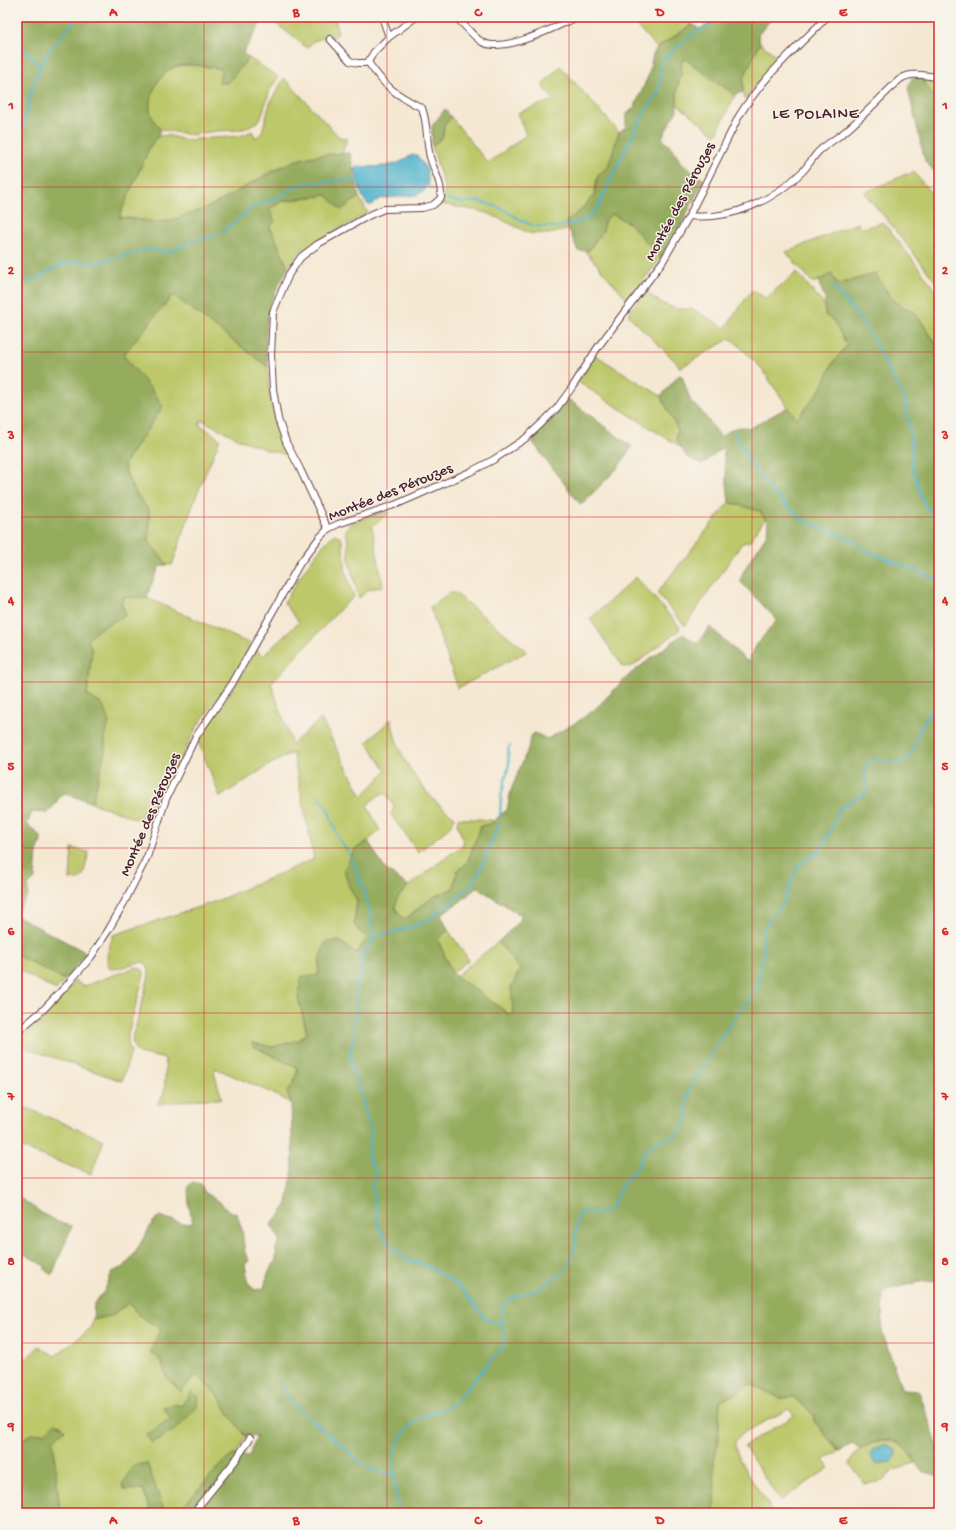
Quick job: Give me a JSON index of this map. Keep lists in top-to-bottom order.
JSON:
{
  "streets": {
    "street": ["Montée des Pérouzes"]
  },
  "districts": ["LE POLAINE"],
  "grid": {
    "columns": [
      "A",
      "B",
      "C",
      "D",
      "E"
    ],
    "rows": [
      "1",
      "2",
      "3",
      "4",
      "5",
      "6",
      "7",
      "8",
      "9"
    ]
  }
}
